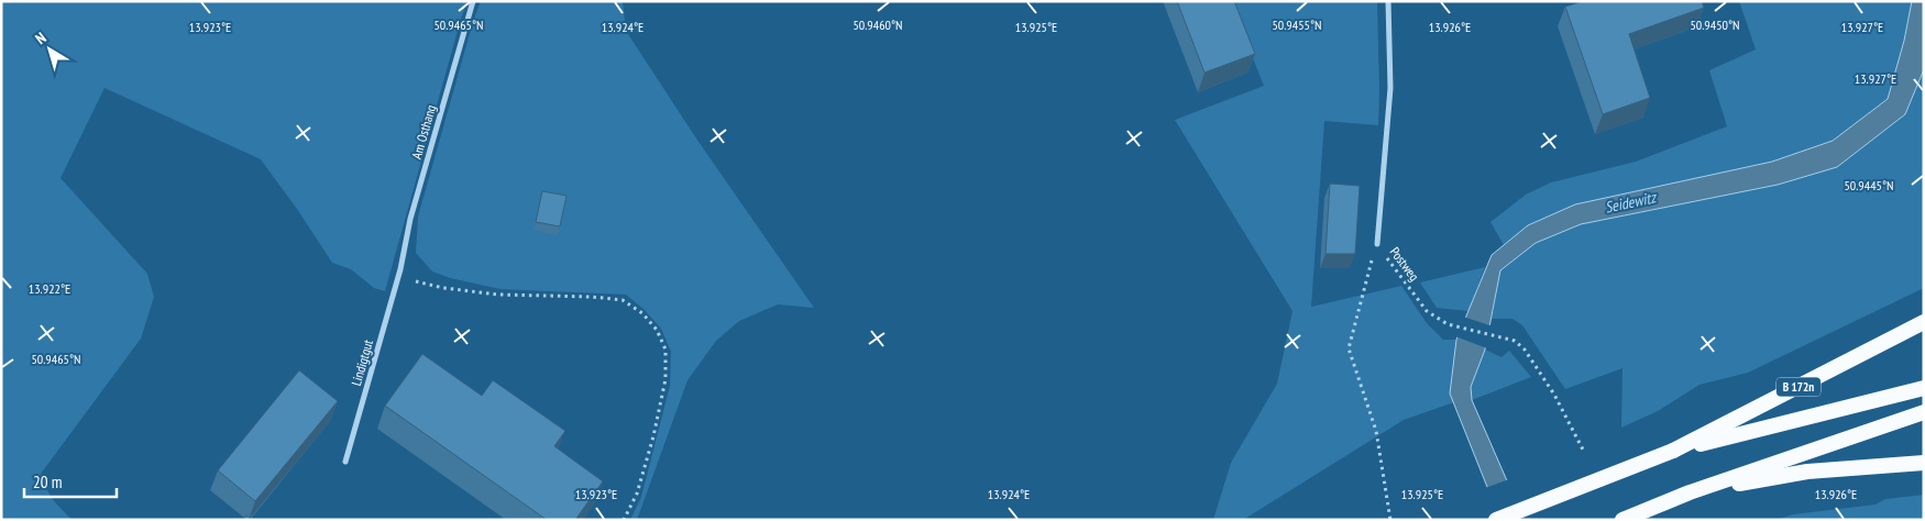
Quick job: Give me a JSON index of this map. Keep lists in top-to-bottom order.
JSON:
{
  "streets": {
    "highway": ["B 172n"],
    "street": ["Am Osthang", "Postweg", "Lindigtgut"]
  },
  "crossings": [
    ["Am Osthang", "Lindigtgut"]
  ],
  "water": ["Seidewitz"],
  "scale_bar": "20 m",
  "north": "top left",
  "coordinates": [
    "50.9465°N",
    "50.9460°N",
    "50.9455°N",
    "50.9450°N",
    "13.927°E",
    "13.923°E",
    "13.924°E",
    "13.925°E",
    "13.926°E",
    "50.9445°N",
    "13.922°E"
  ]
}
